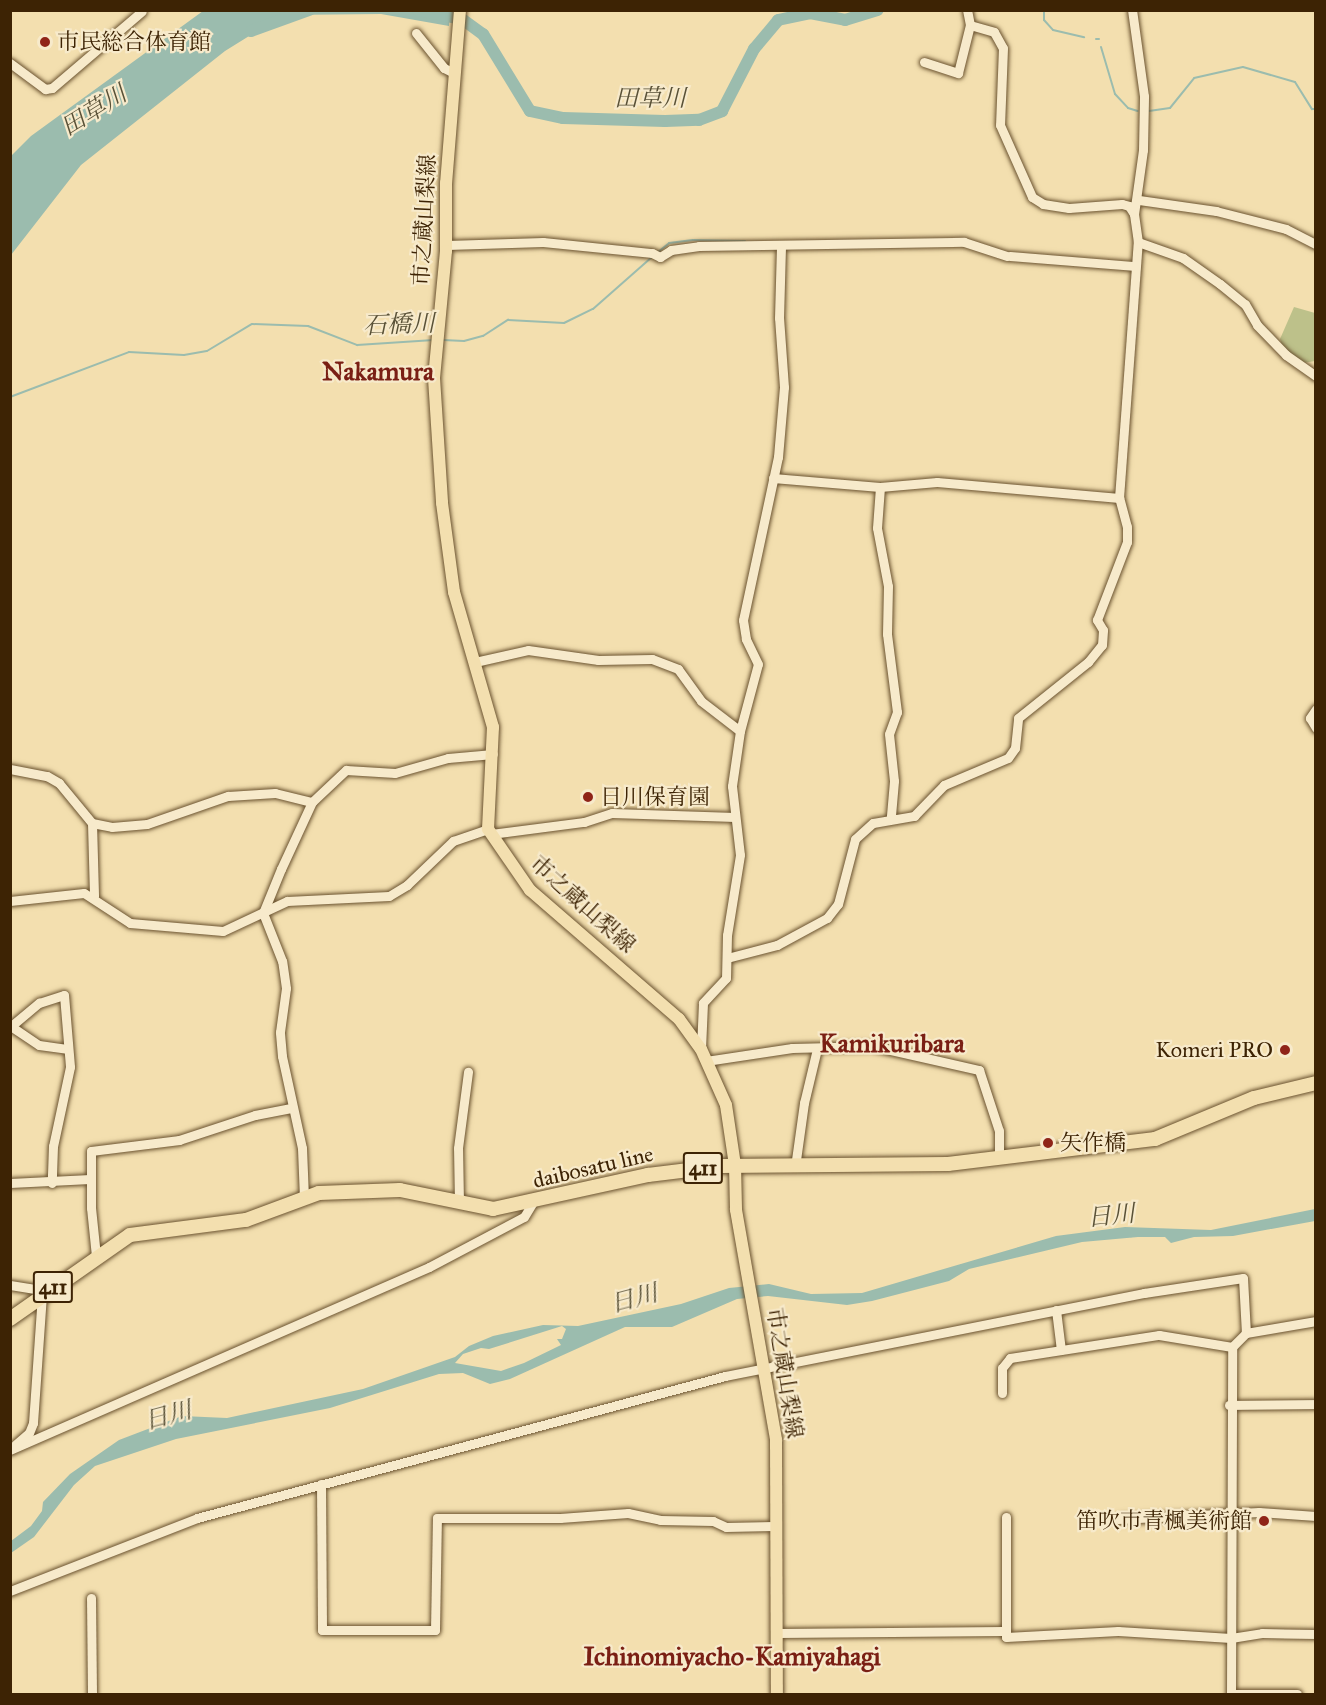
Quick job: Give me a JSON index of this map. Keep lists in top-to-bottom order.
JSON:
{
  "streets": {
    "highway": ["daibosatu line", "411"],
    "main road": ["市之蔵山梨線"]
  },
  "crossings": [
    ["市之蔵山梨線", "daibosatu line"]
  ],
  "districts": ["Nakamura", "Kamikuribara", "Ichinomiyacho-Kamiyahagi"],
  "water": ["田草川", "石橋川", "日川"],
  "places": [
    "市民総合体育館",
    "日川保育園",
    "Komeri PRO",
    "矢作橋",
    "笛吹市青楓美術館"
  ]
}
